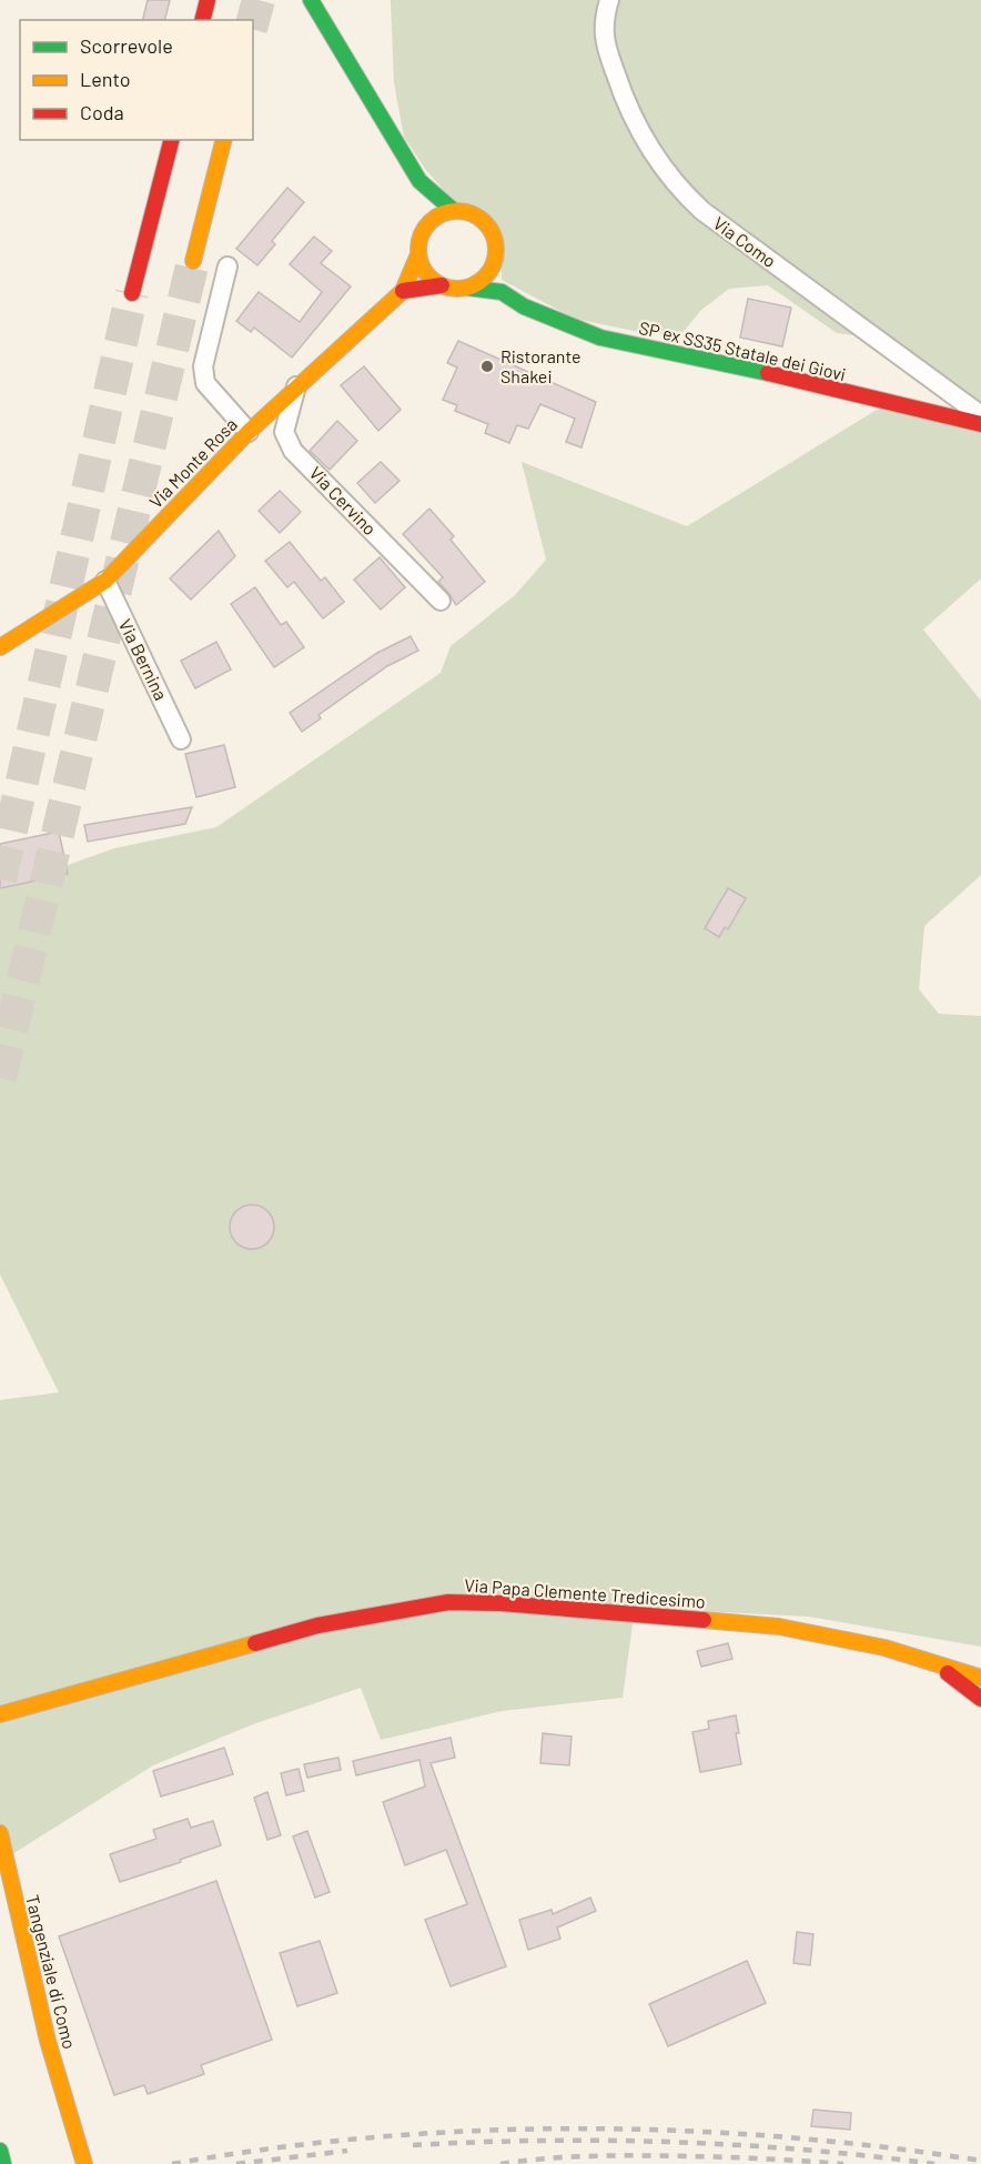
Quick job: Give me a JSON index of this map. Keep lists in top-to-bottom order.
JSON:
{
  "streets": {
    "main road": [
      "SP ex SS35 Statale dei Giovi",
      "Via Monte Rosa",
      "Via Papa Clemente Tredicesimo",
      "Tangenziale di Como"
    ],
    "street": ["Via Como", "Via Cervino", "Via Bernina"]
  },
  "crossings": [
    ["SP ex SS35 Statale dei Giovi", "Via Monte Rosa"],
    ["Via Monte Rosa", "Via Cervino"],
    ["Via Monte Rosa", "Via Bernina"]
  ],
  "places": ["Ristorante Shakei"],
  "legend": ["Scorrevole", "Lento", "Coda"]
}
